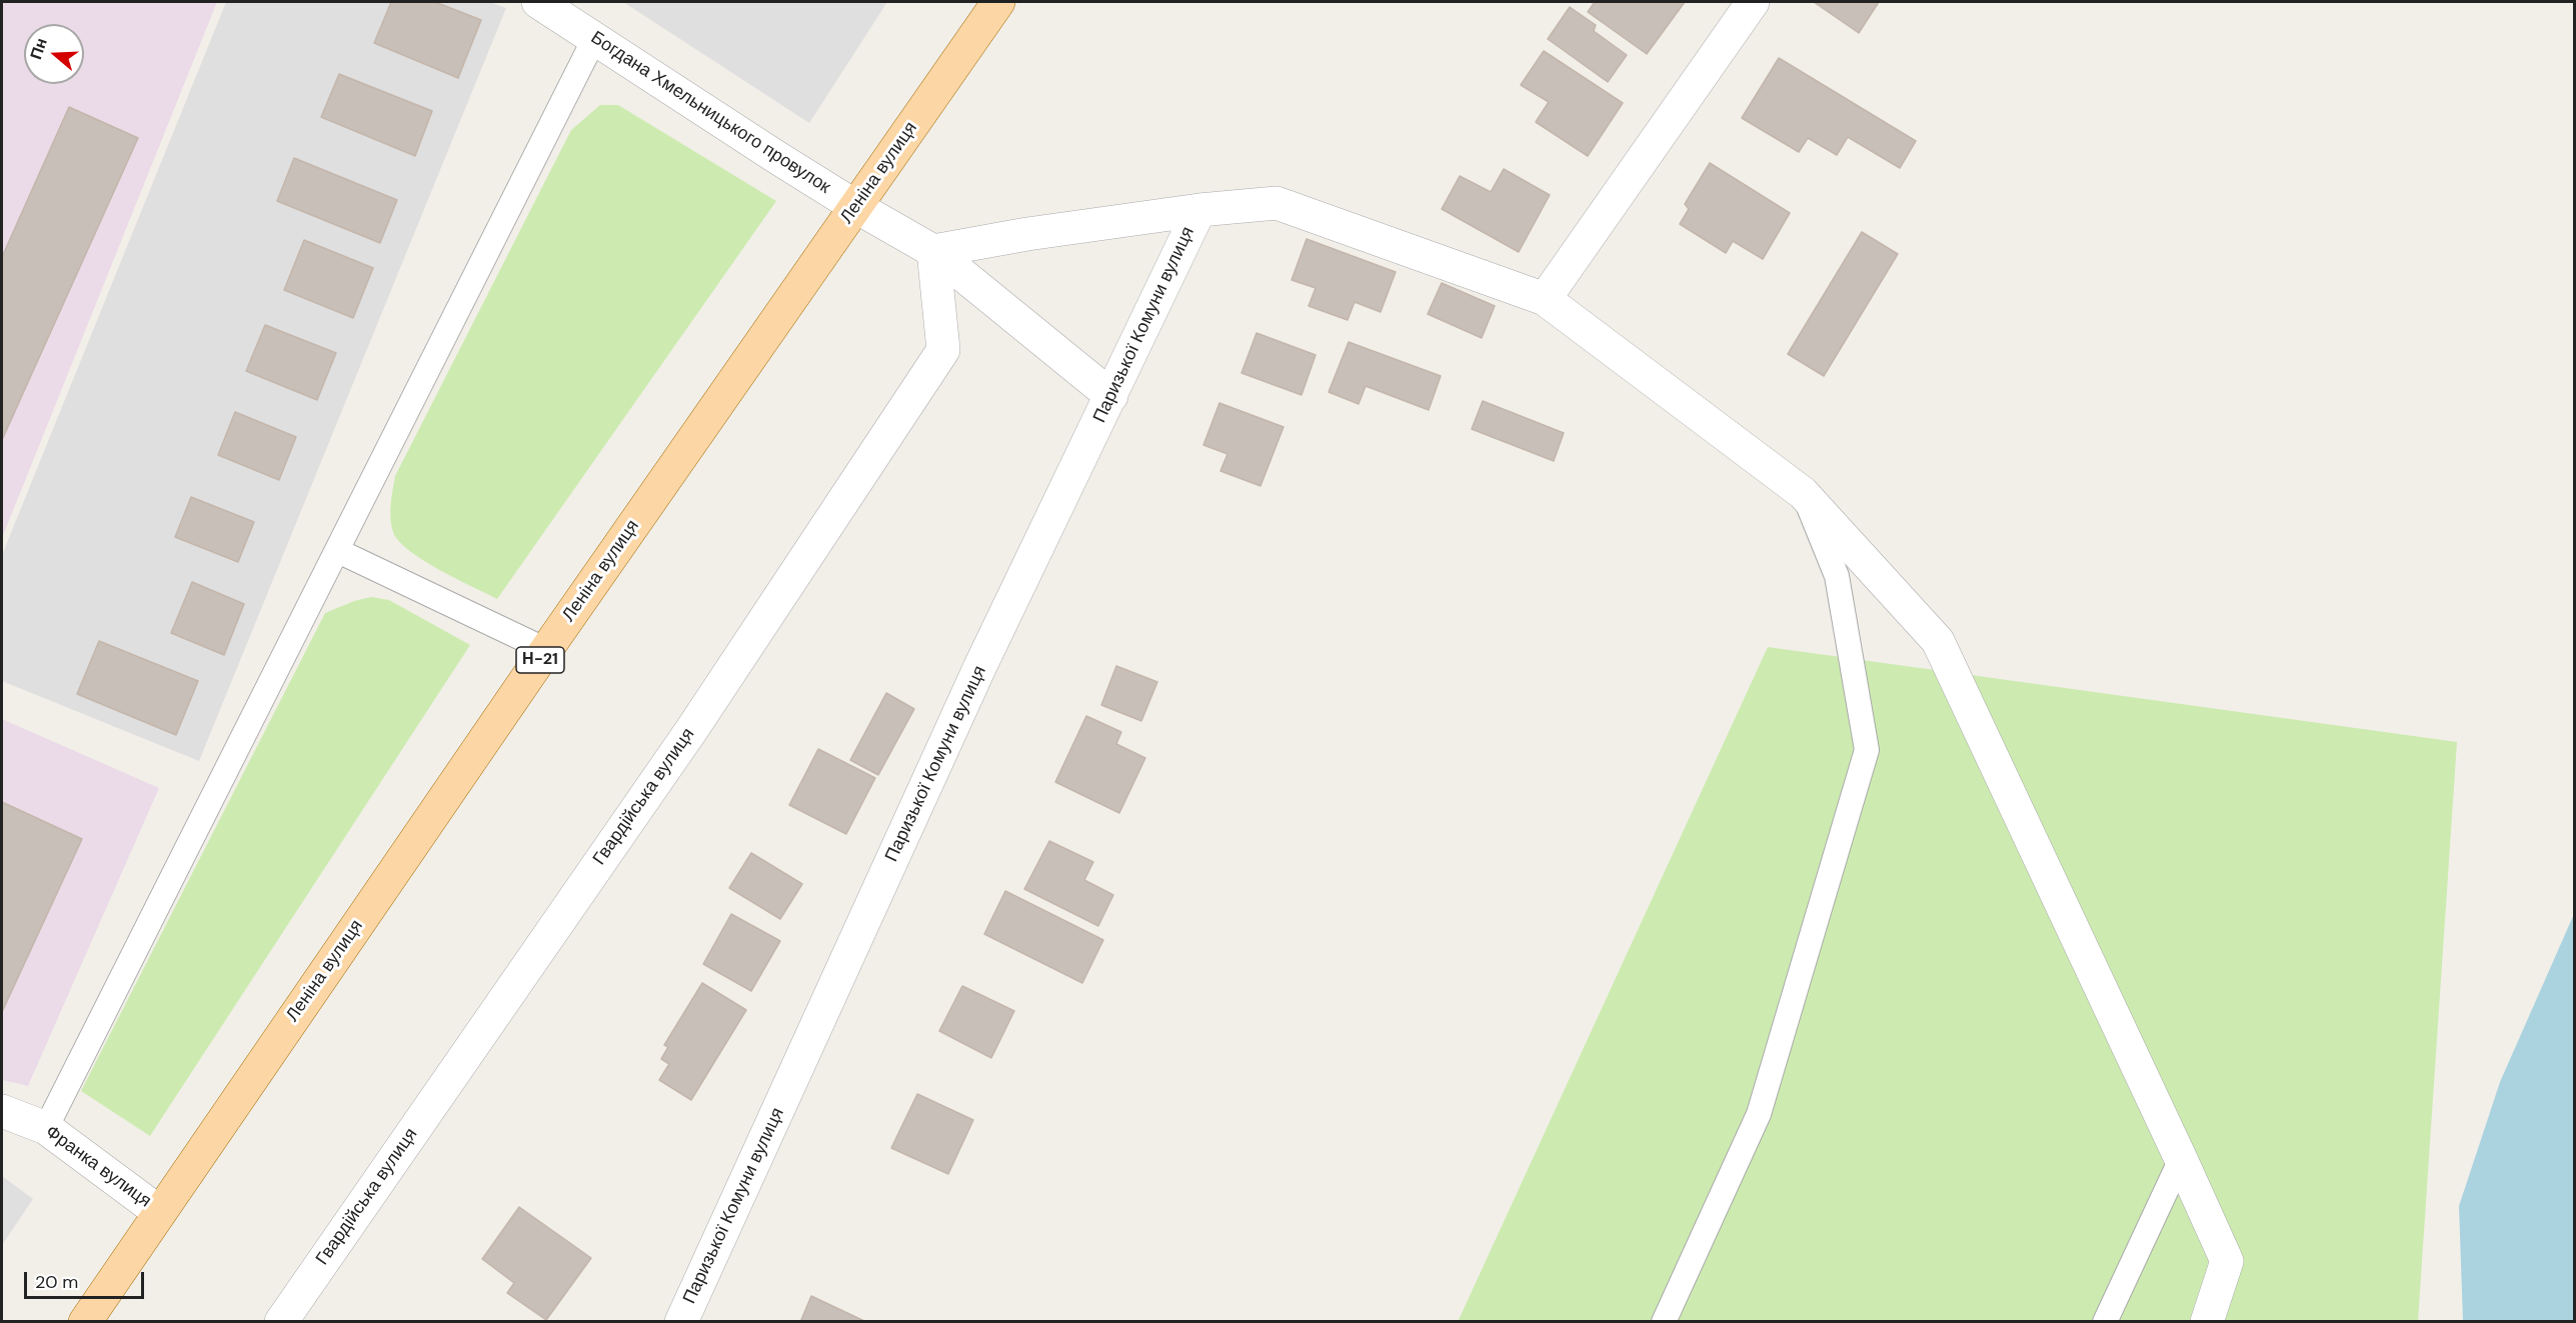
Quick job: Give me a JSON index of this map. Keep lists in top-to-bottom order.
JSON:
{
  "streets": {
    "main road": ["Леніна вулиця", "Н-21"],
    "street": [
      "Богдана Хмельницького провулок",
      "Паризької Комуни вулиця",
      "Гвардійська вулиця",
      "Франка вулиця"
    ]
  },
  "crossings": [
    ["Богдана Хмельницького провулок", "Леніна вулиця"],
    ["Богдана Хмельницького провулок", "Паризької Комуни вулиця"],
    ["Богдана Хмельницького провулок", "Гвардійська вулиця"],
    ["Леніна вулиця", "Франка вулиця"]
  ],
  "scale_bar": "20 m",
  "north": "left"
}
